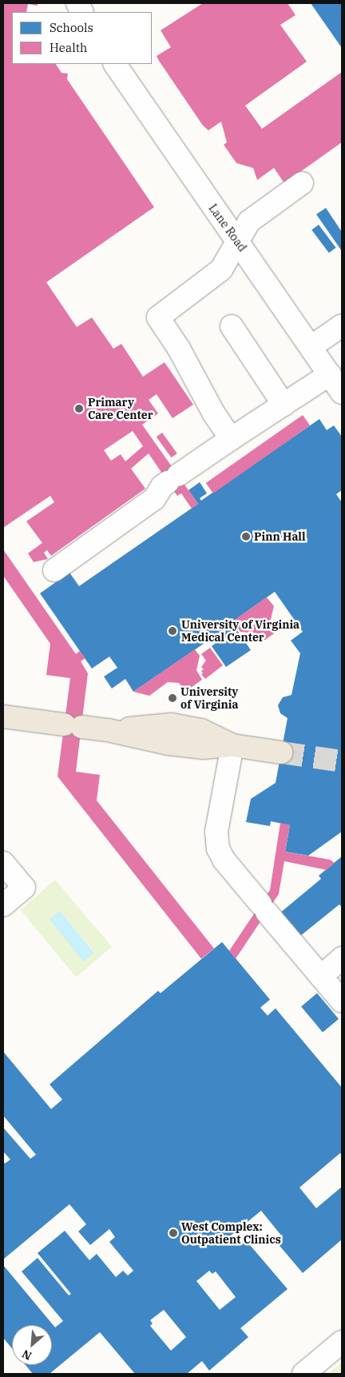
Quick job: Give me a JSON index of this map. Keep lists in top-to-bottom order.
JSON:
{
  "streets": {
    "street": ["Lane Road"]
  },
  "places": [
    "Primary Care Center",
    "Pinn Hall",
    "University of Virginia Medical Center",
    "University of Virginia",
    "West Complex: Outpatient Clinics"
  ],
  "legend": ["Schools", "Health"],
  "north": "bottom left"
}
